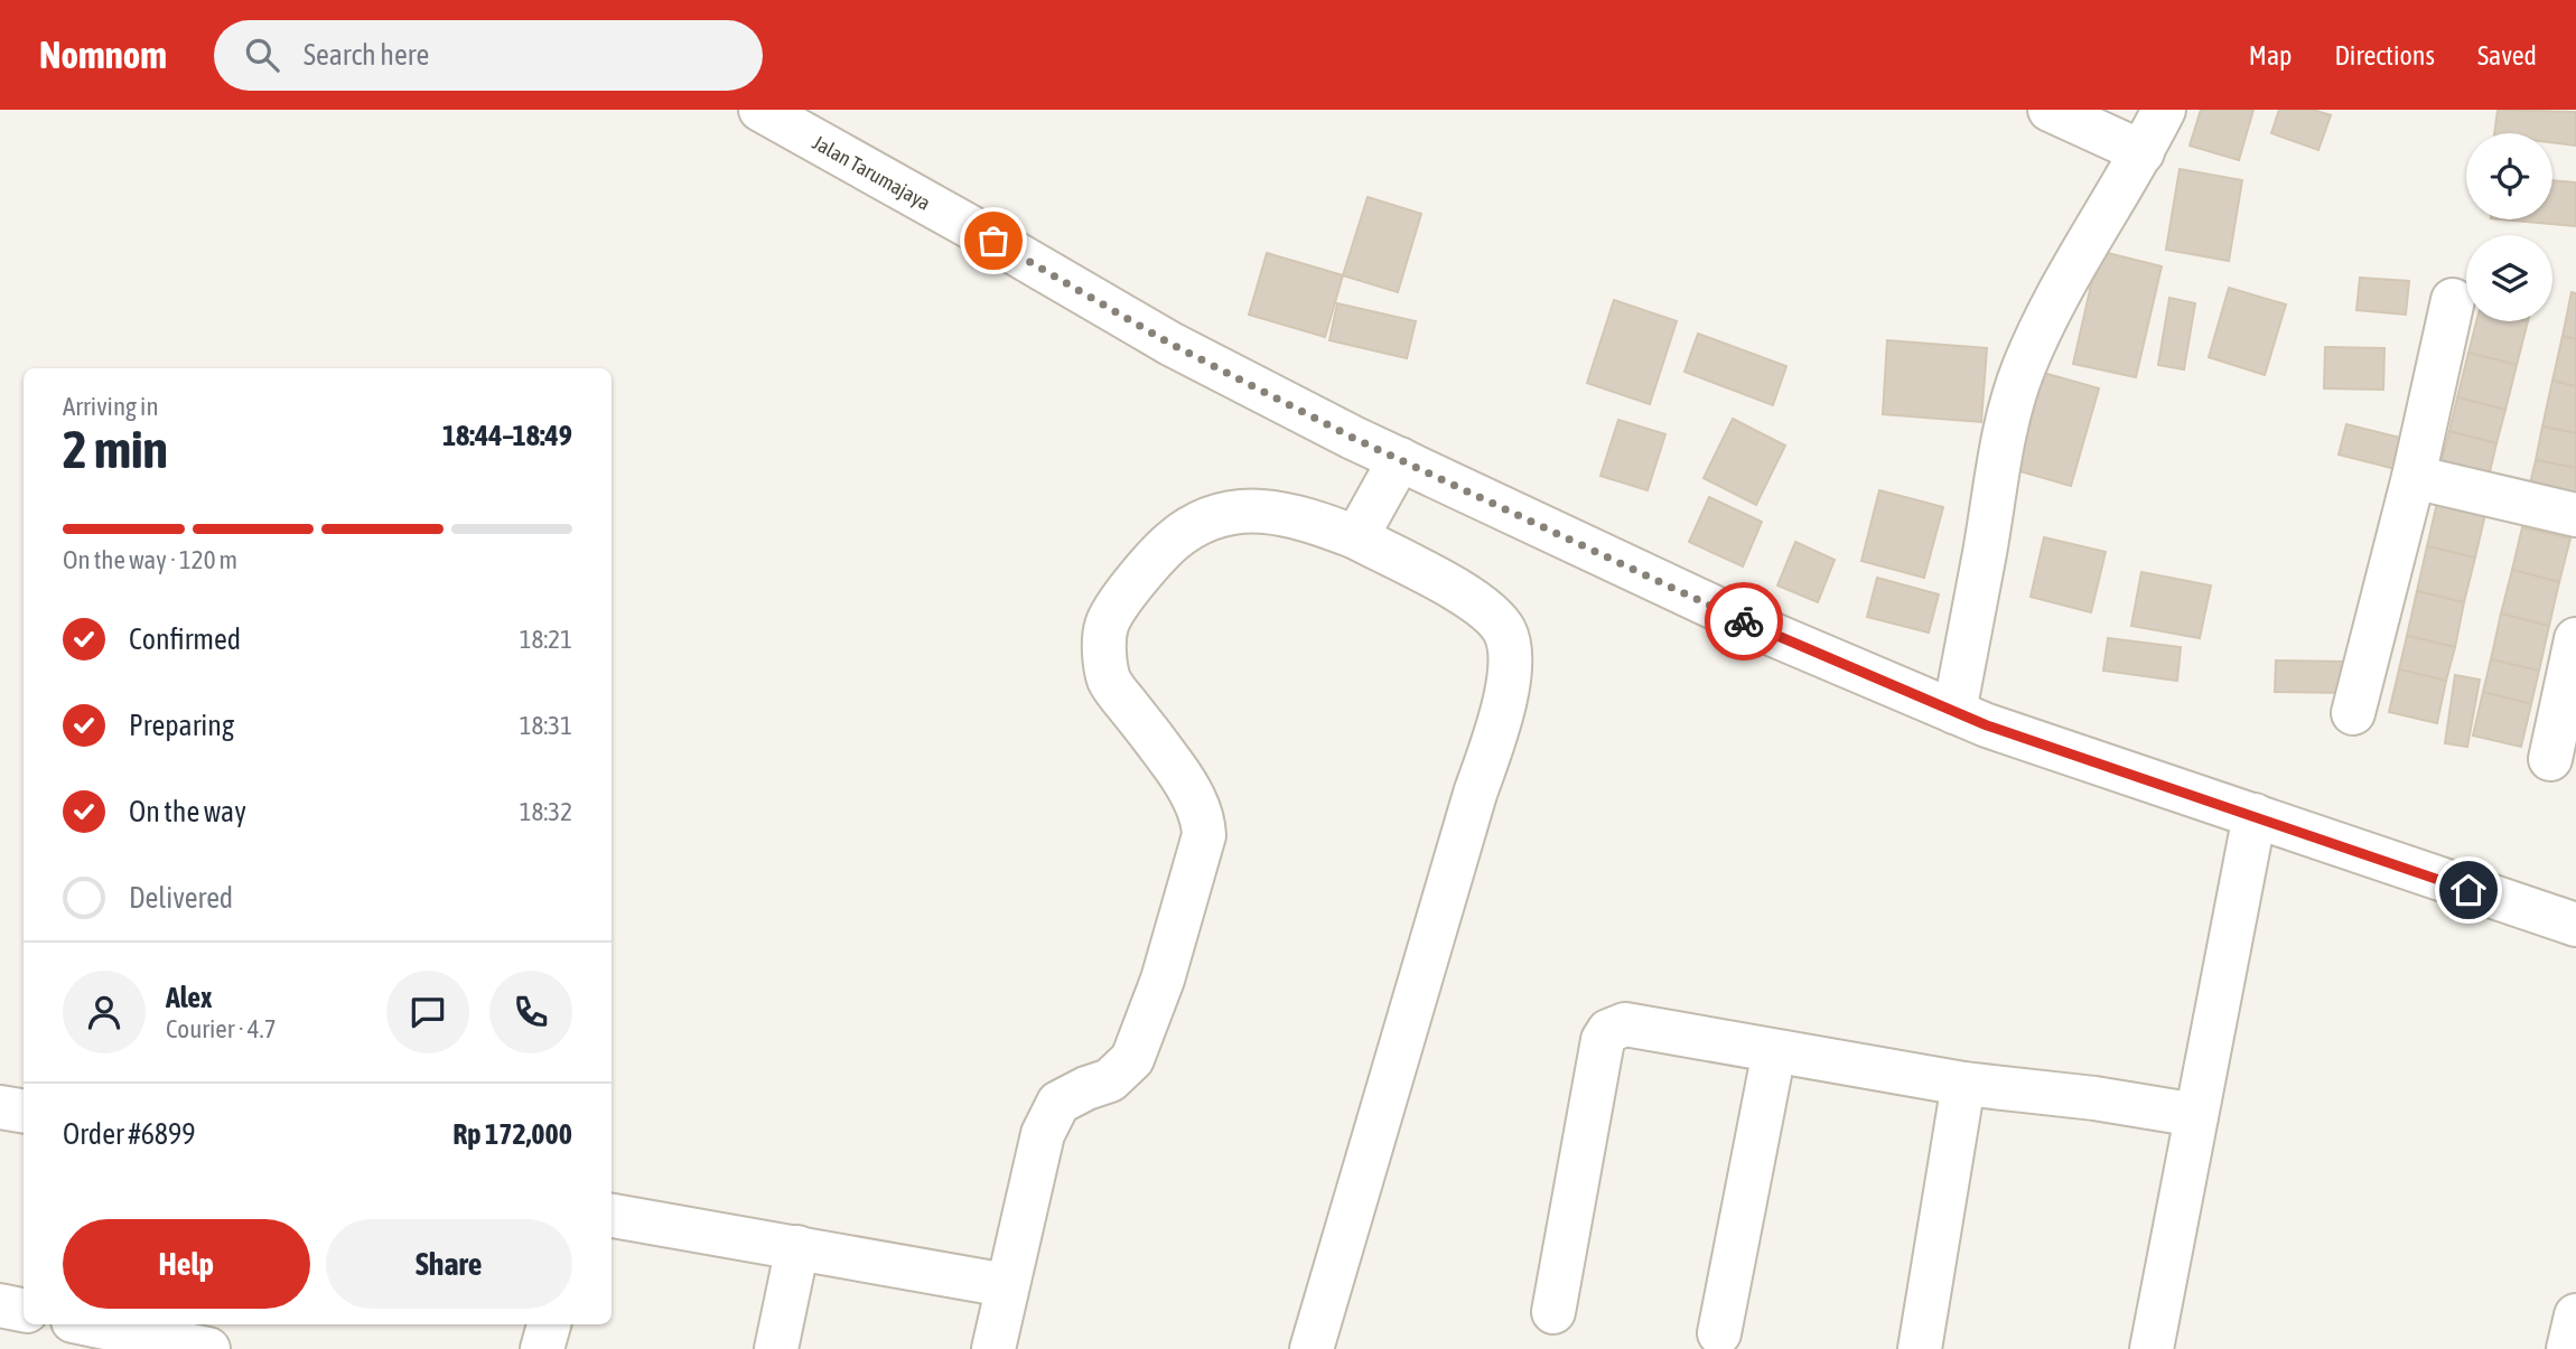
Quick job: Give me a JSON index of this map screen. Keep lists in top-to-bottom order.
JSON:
{
  "streets": {
    "street": ["Jalan Tarumajaya"]
  },
  "page": {
    "header": "Nomnom",
    "search": "Search here",
    "nav": ["Map", "Directions", "Saved"],
    "heading": ["2 min", "Arriving in", "18:44–18:49"],
    "panel": [
      "Alex",
      "Courier · 4.7",
      "Order #6899",
      "Rp 172,000"
    ],
    "bar": "On the way · 120 m",
    "list": [
      ["Confirmed", "18:21"],
      ["Preparing", "18:31"],
      ["On the way", "18:32"],
      "Delivered"
    ],
    "buttons": ["Help", "Share"]
  }
}
